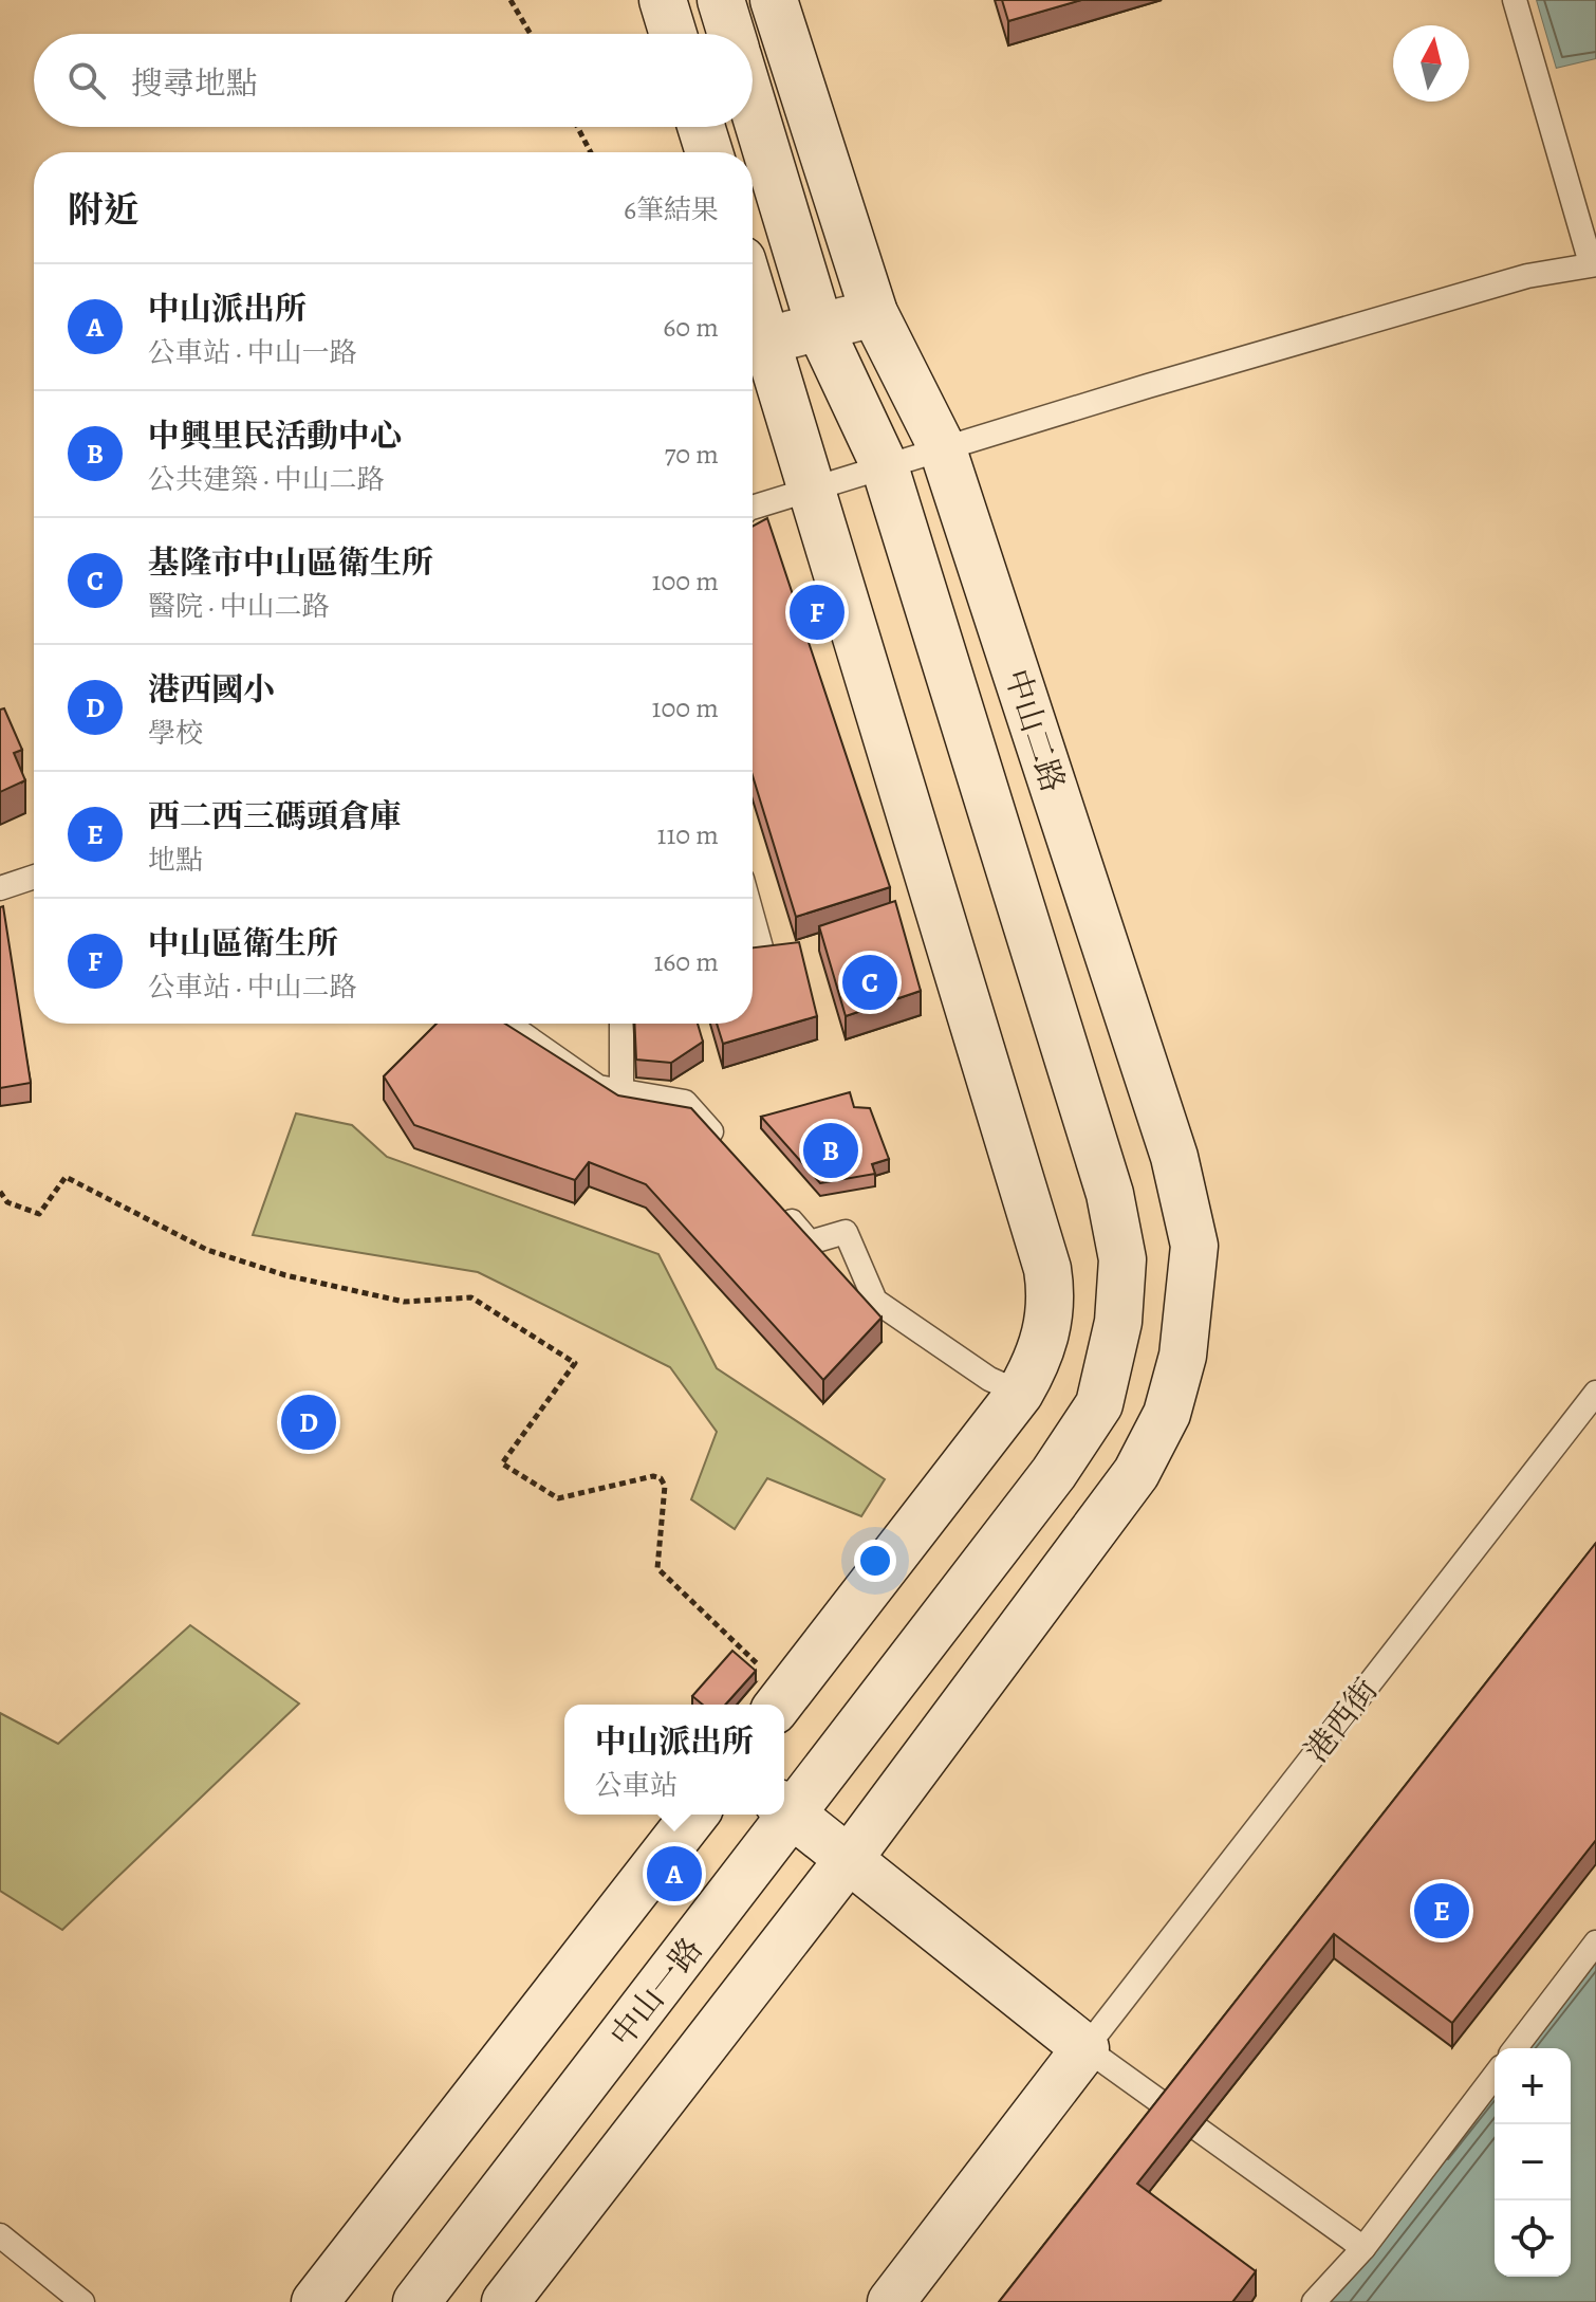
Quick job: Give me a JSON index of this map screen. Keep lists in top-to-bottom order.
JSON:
{
  "streets": {
    "street": ["中山二路", "港西街", "中山一路"]
  },
  "crossings": [
    ["中山二路", "中山一路"]
  ],
  "north": "top",
  "page": {
    "search": "搜尋地點",
    "heading": ["附近", "6筆結果"],
    "list": [
      {
        "mark": "A",
        "name": "中山派出所",
        "note": "公車站 · 中山一路",
        "value": "60 m"
      },
      {
        "mark": "B",
        "name": "中興里民活動中心",
        "note": "公共建築 · 中山二路",
        "value": "70 m"
      },
      {
        "mark": "C",
        "name": "基隆市中山區衛生所",
        "note": "醫院 · 中山二路",
        "value": "100 m"
      },
      {
        "mark": "D",
        "name": "港西國小",
        "note": "學校",
        "value": "100 m"
      },
      {
        "mark": "E",
        "name": "西二西三碼頭倉庫",
        "note": "地點",
        "value": "110 m"
      },
      {
        "mark": "F",
        "name": "中山區衛生所",
        "note": "公車站 · 中山二路",
        "value": "160 m"
      }
    ],
    "pins": [
      "F",
      "C",
      "B",
      "D",
      "A",
      "E"
    ],
    "popup": ["中山派出所", "公車站"],
    "map_buttons": ["+", "−"]
  }
}
